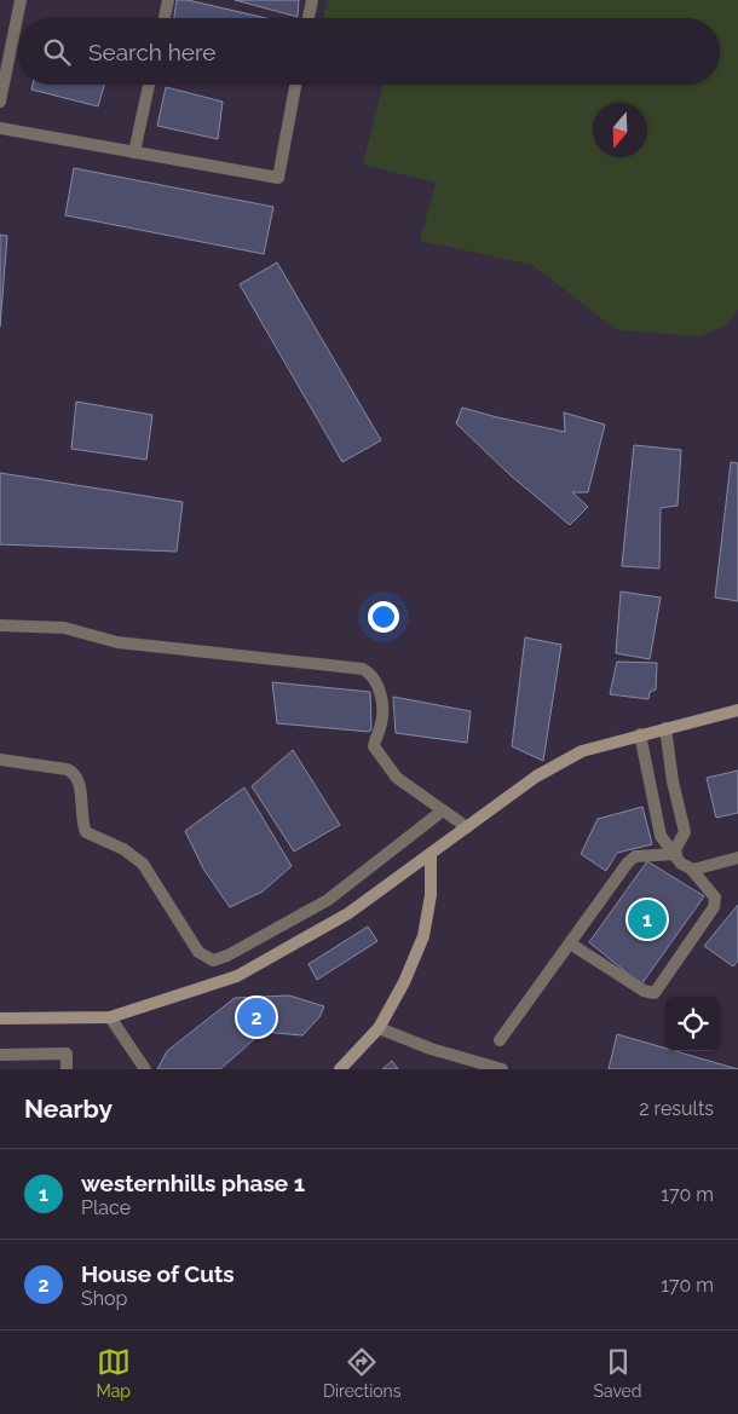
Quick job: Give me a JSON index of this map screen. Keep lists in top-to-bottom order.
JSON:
{
  "north": "bottom",
  "page": {
    "search": "Search here",
    "pins": ["1", "2"],
    "heading": ["Nearby", "2 results"],
    "list": [
      {
        "mark": "1",
        "name": "westernhills phase 1",
        "note": "Place",
        "value": "170 m"
      },
      {
        "mark": "2",
        "name": "House of Cuts",
        "note": "Shop",
        "value": "170 m"
      }
    ],
    "nav": ["Map", "Directions", "Saved"]
  }
}
